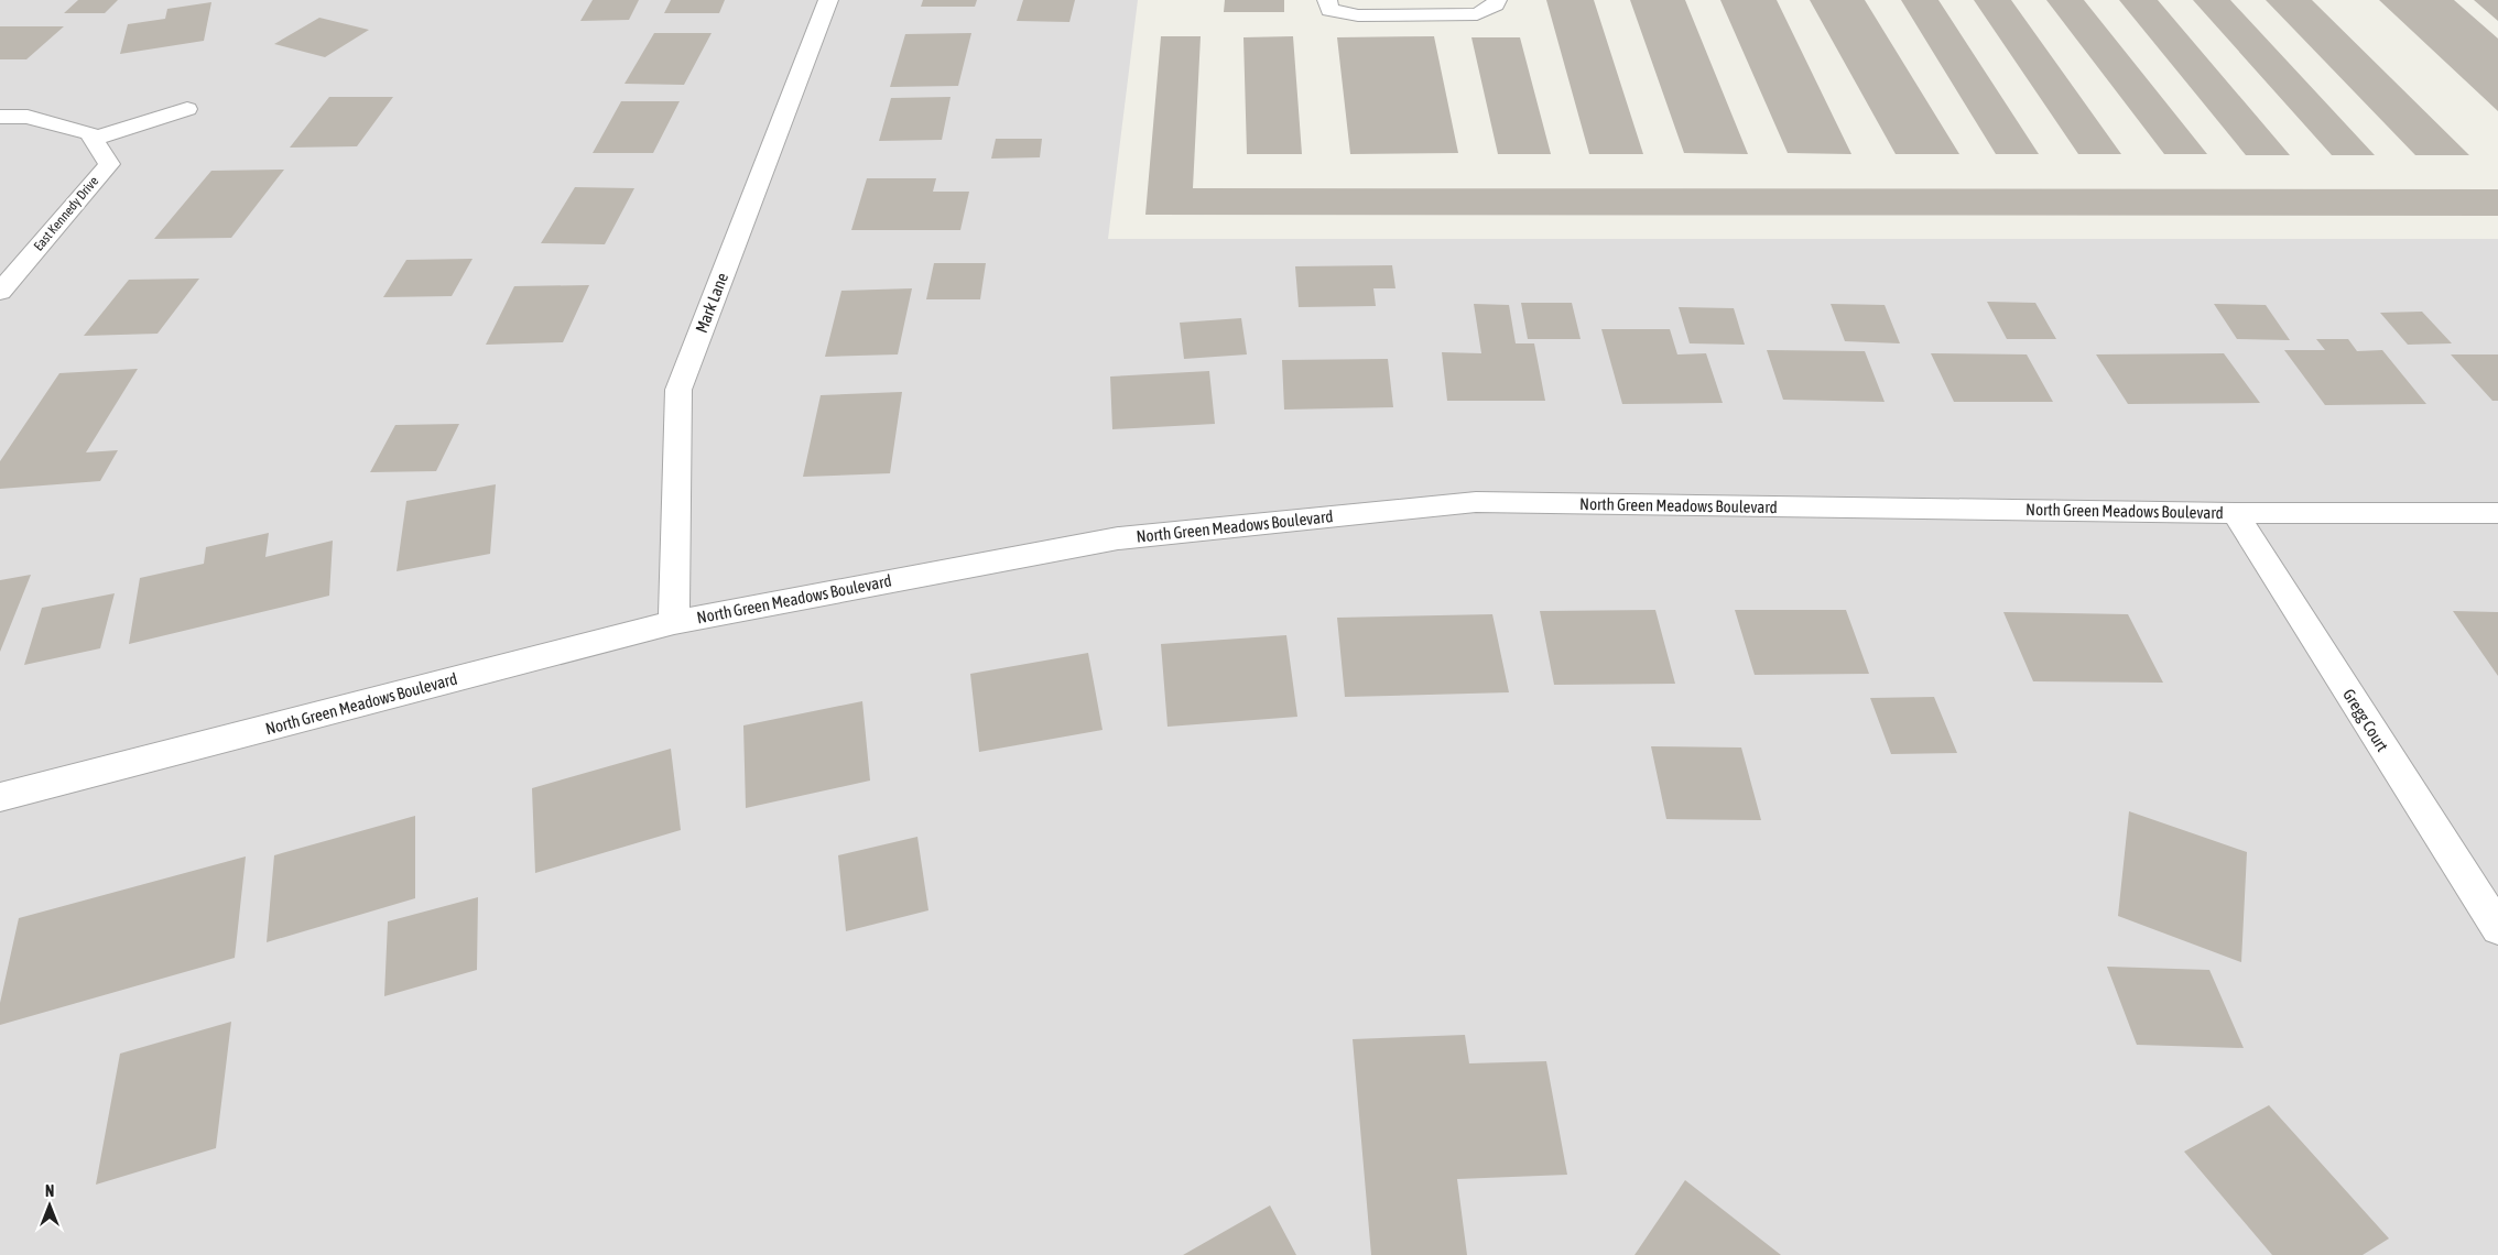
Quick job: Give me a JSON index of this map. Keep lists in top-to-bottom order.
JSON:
{
  "streets": {
    "street": [
      "East Kennedy Drive",
      "Mark Lane",
      "North Green Meadows Boulevard",
      "Gregg Court"
    ]
  },
  "crossings": [
    ["Mark Lane", "North Green Meadows Boulevard"],
    ["North Green Meadows Boulevard", "Gregg Court"]
  ],
  "north": "top"
}
